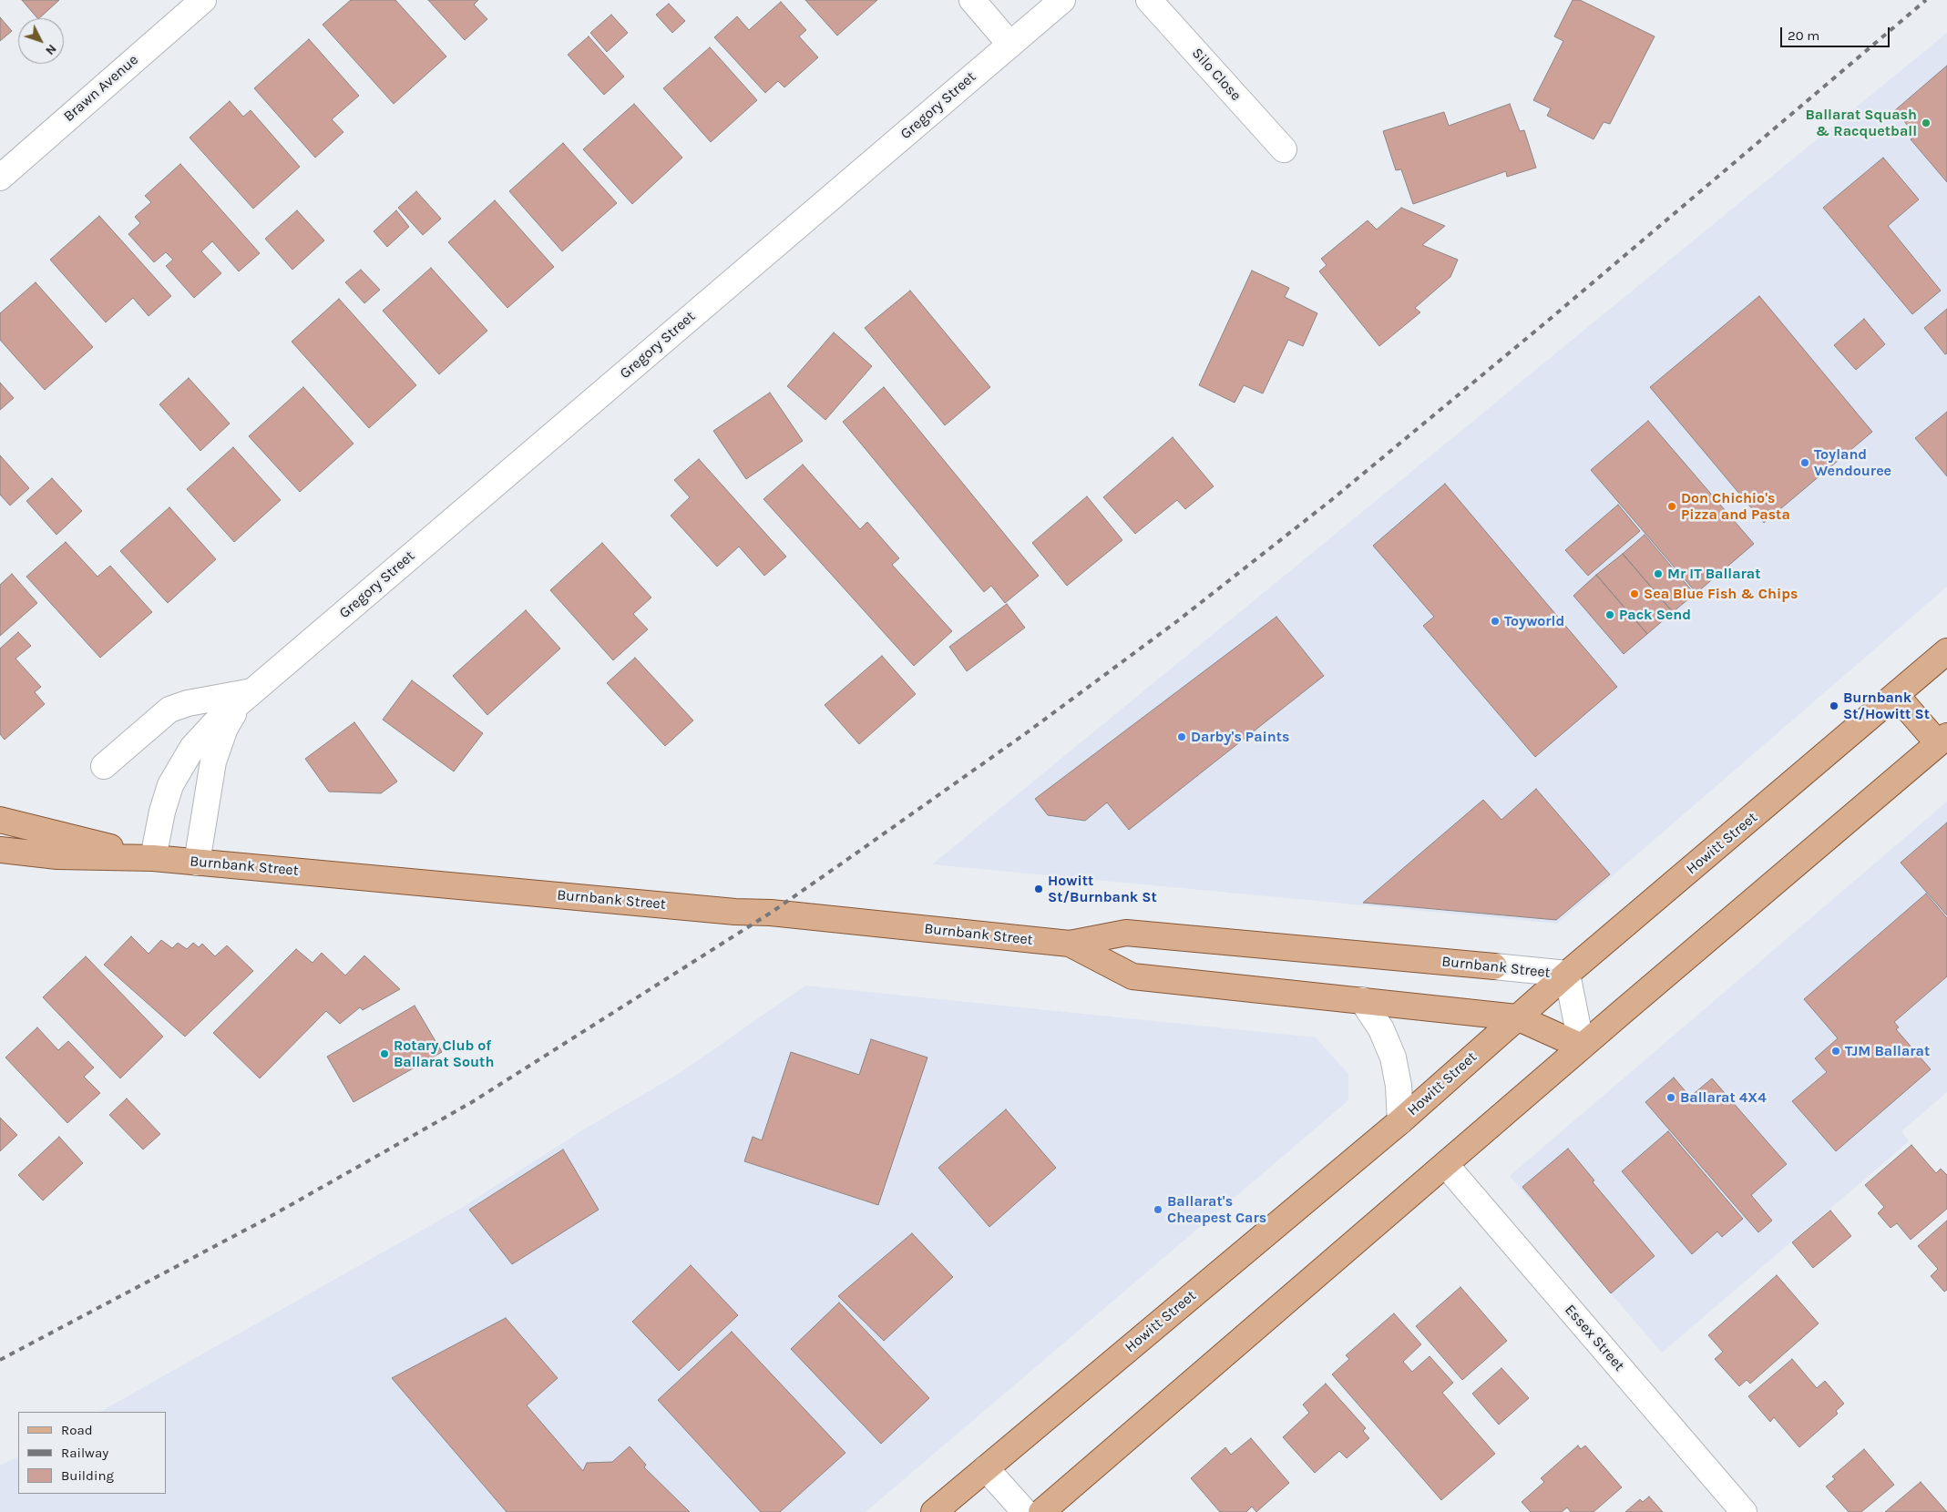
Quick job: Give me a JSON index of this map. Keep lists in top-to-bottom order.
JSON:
{
  "streets": {
    "main road": ["Howitt Street", "Burnbank Street"],
    "street": [
      "Silo Close",
      "Brawn Avenue",
      "Gregory Street",
      "Essex Street"
    ]
  },
  "crossings": [
    ["Gregory Street", "Burnbank Street"],
    ["Howitt Street", "Burnbank Street"]
  ],
  "places": [
    "Ballarat Squash & Racquetball",
    "Toyland Wendouree",
    "Don Chichio's Pizza and Pasta",
    "Mr IT Ballarat",
    "Sea Blue Fish & Chips",
    "Pack Send",
    "Toyworld",
    "Burnbank St/Howitt St",
    "Darby's Paints",
    "Howitt St/Burnbank St",
    "TJM Ballarat",
    "Rotary Club of Ballarat South",
    "Ballarat 4X4",
    "Ballarat's Cheapest Cars"
  ],
  "legend": ["Road", "Railway", "Building"],
  "scale_bar": "20 m",
  "north": "bottom right"
}
